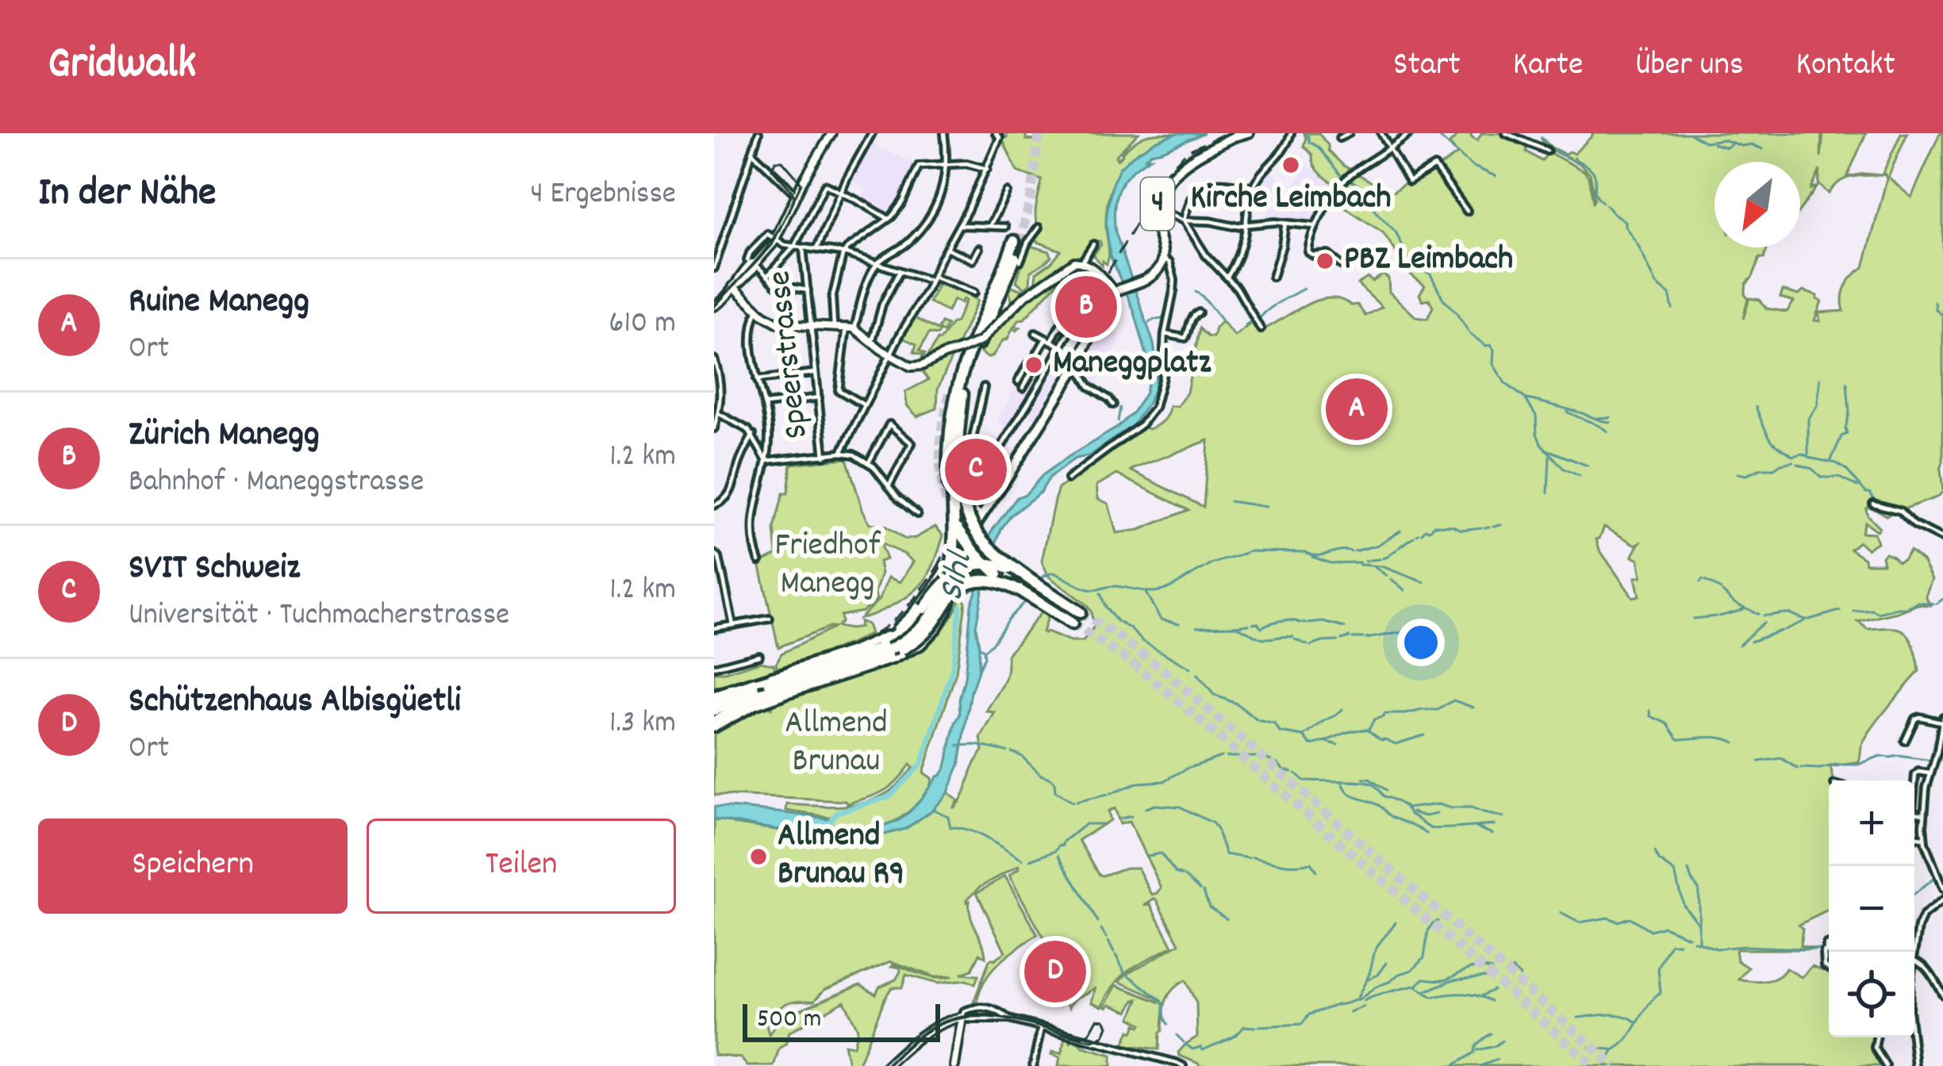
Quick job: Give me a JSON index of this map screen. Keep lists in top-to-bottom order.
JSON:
{
  "streets": {
    "main road": ["4"],
    "street": ["Speerstrasse"]
  },
  "water": ["Sihl"],
  "parks": ["Friedhof Manegg", "Allmend Brunau"],
  "places": [
    "Kirche Leimbach",
    "PBZ Leimbach",
    "Maneggplatz",
    "Allmend Brunau R9"
  ],
  "scale_bar": "500 m",
  "north": "bottom left",
  "page": {
    "header": "Gridwalk",
    "nav": [
      "Start",
      "Karte",
      "Über uns",
      "Kontakt"
    ],
    "heading": ["In der Nähe", "4 Ergebnisse"],
    "list": [
      {
        "mark": "A",
        "name": "Ruine Manegg",
        "note": "Ort",
        "value": "610 m"
      },
      {
        "mark": "B",
        "name": "Zürich Manegg",
        "note": "Bahnhof · Maneggstrasse",
        "value": "1.2 km"
      },
      {
        "mark": "C",
        "name": "SVIT Schweiz",
        "note": "Universität · Tuchmacherstrasse",
        "value": "1.2 km"
      },
      {
        "mark": "D",
        "name": "Schützenhaus Albisgüetli",
        "note": "Ort",
        "value": "1.3 km"
      }
    ],
    "pins": [
      "B",
      "A",
      "C",
      "D"
    ],
    "map_buttons": ["+", "−"],
    "buttons": ["Speichern", "Teilen"],
    "scale": "500 m"
  }
}
